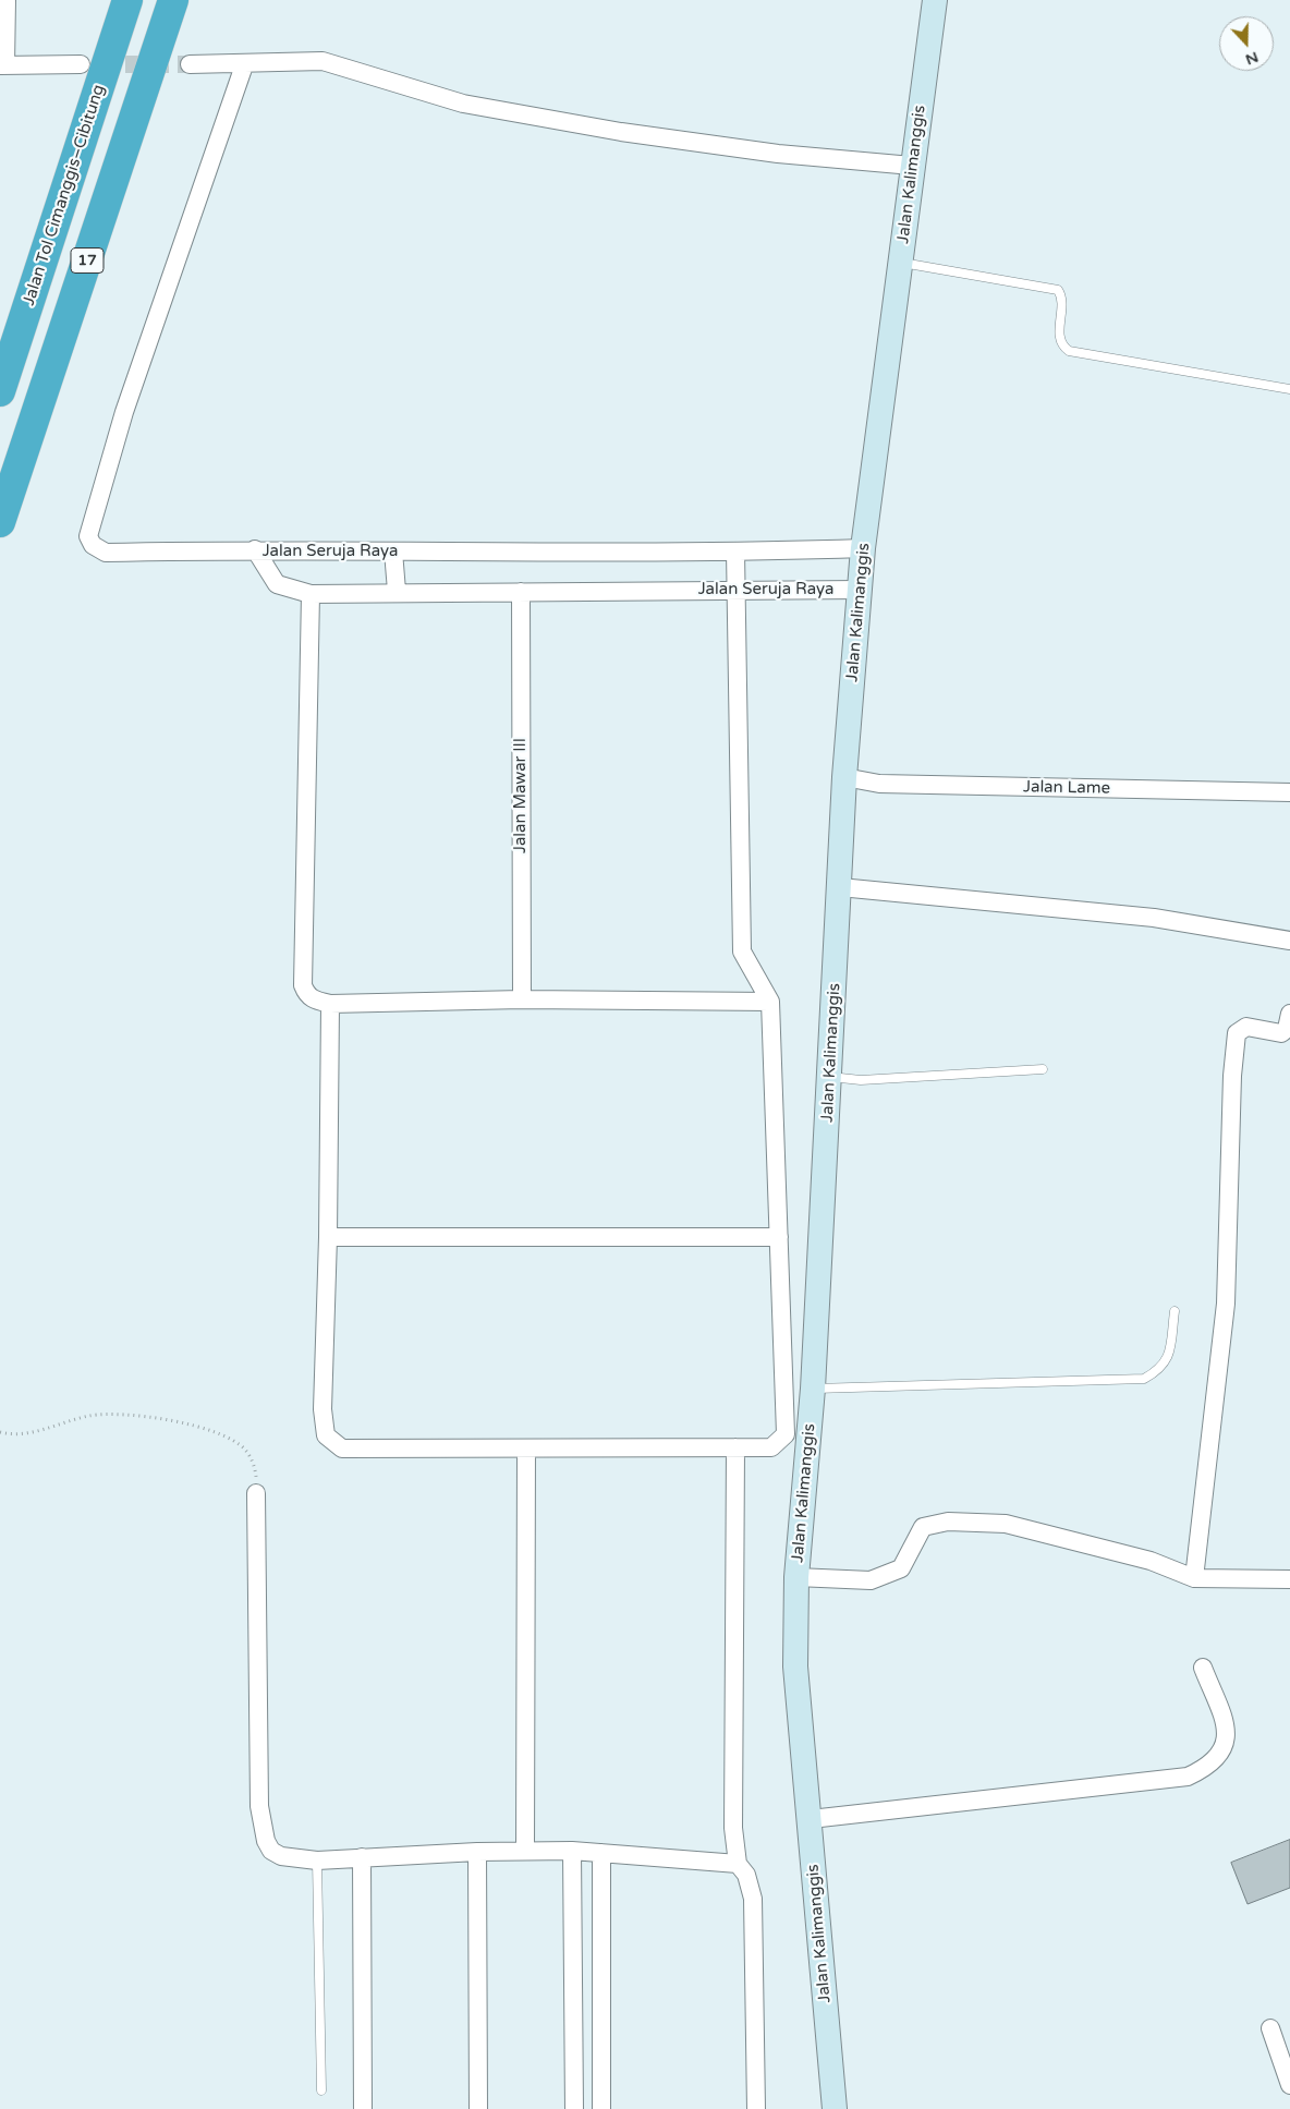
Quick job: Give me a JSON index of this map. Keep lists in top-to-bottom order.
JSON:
{
  "streets": {
    "highway": ["Jalan Tol Cimanggis–Cibitung", "17"],
    "main road": ["Jalan Kalimanggis"],
    "street": ["Jalan Seruja Raya", "Jalan Lame", "Jalan Mawar III"]
  },
  "crossings": [
    ["Jalan Kalimanggis", "Jalan Seruja Raya"],
    ["Jalan Kalimanggis", "Jalan Lame"],
    ["Jalan Seruja Raya", "Jalan Mawar III"]
  ],
  "north": "bottom"
}
